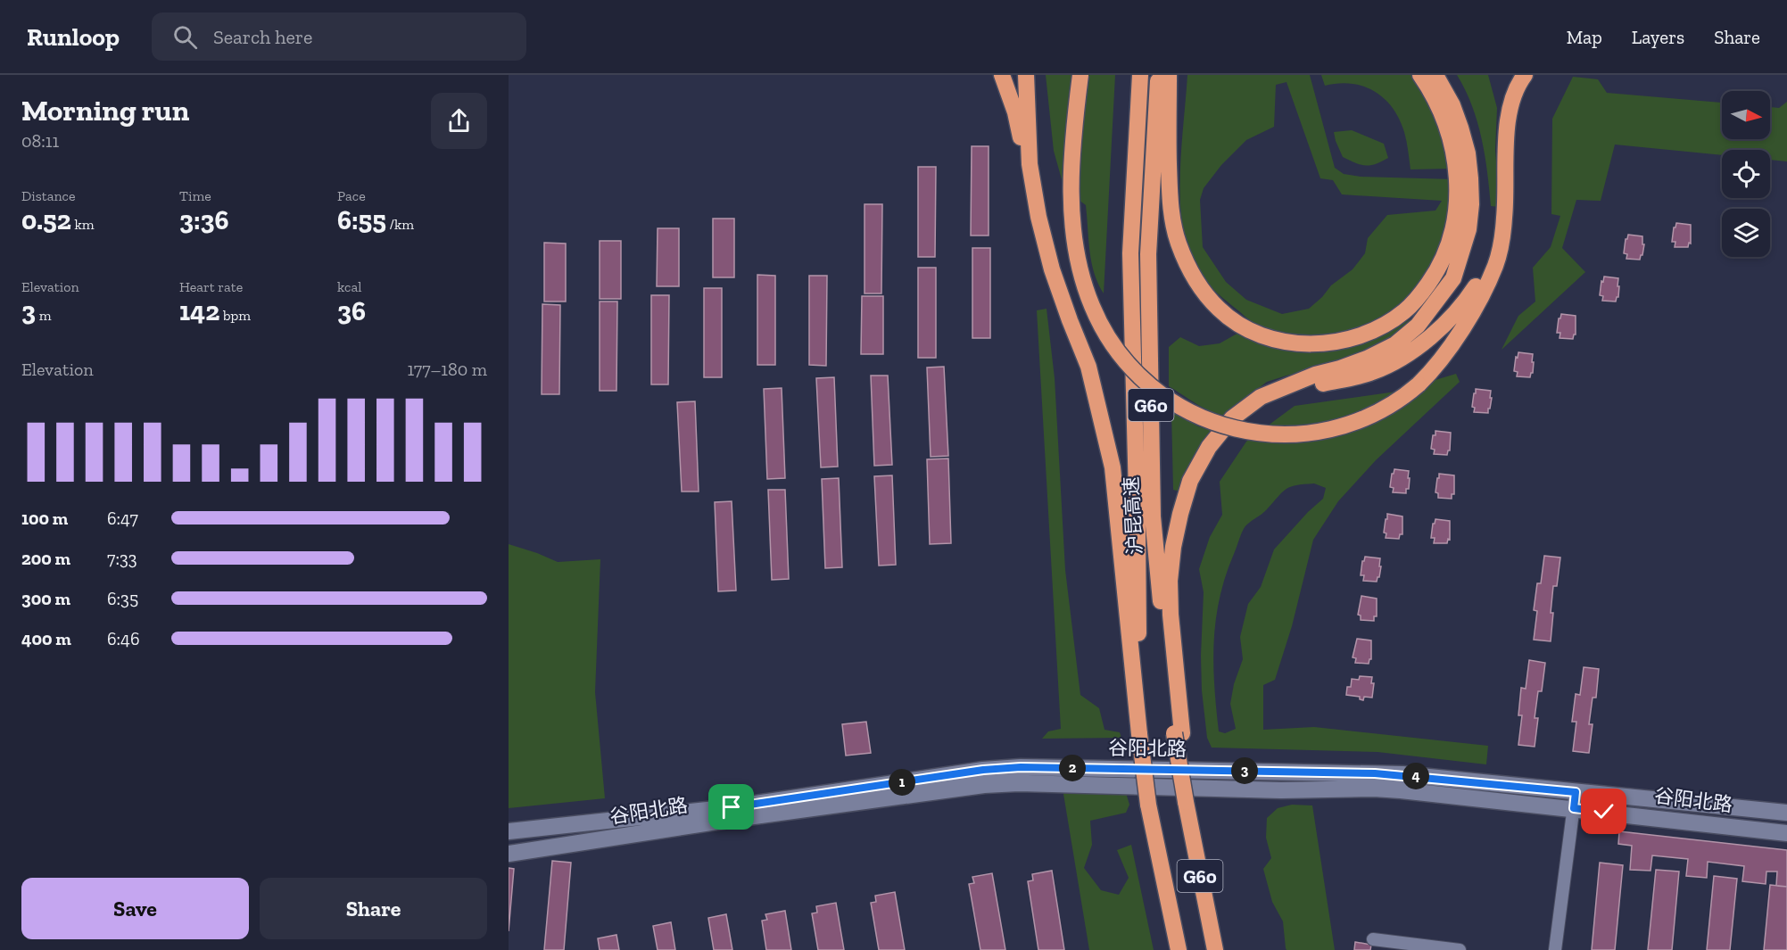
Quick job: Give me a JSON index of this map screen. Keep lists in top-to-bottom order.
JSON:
{
  "streets": {
    "highway": ["G60", "沪昆高速"],
    "main road": ["谷阳北路"]
  },
  "north": "right",
  "page": {
    "header": "Runloop",
    "search": "Search here",
    "nav": ["Map", "Layers", "Share"],
    "heading": ["Morning run", "08:11"],
    "stats": [
      ["Distance", "0.52 km"],
      ["Time", "3:36"],
      ["Pace", "6:55 /km"],
      ["Elevation", "3 m"],
      ["Heart rate", "142 bpm"],
      ["kcal", "36"]
    ],
    "chart": ["Elevation", "177–180 m"],
    "list": [
      {
        "name": "100 m",
        "note": "6:47"
      },
      {
        "name": "200 m",
        "note": "7:33"
      },
      {
        "name": "300 m",
        "note": "6:35"
      },
      {
        "name": "400 m",
        "note": "6:46"
      }
    ],
    "pins": [
      "2",
      "3",
      "4",
      "1"
    ],
    "buttons": ["Save", "Share"]
  }
}
